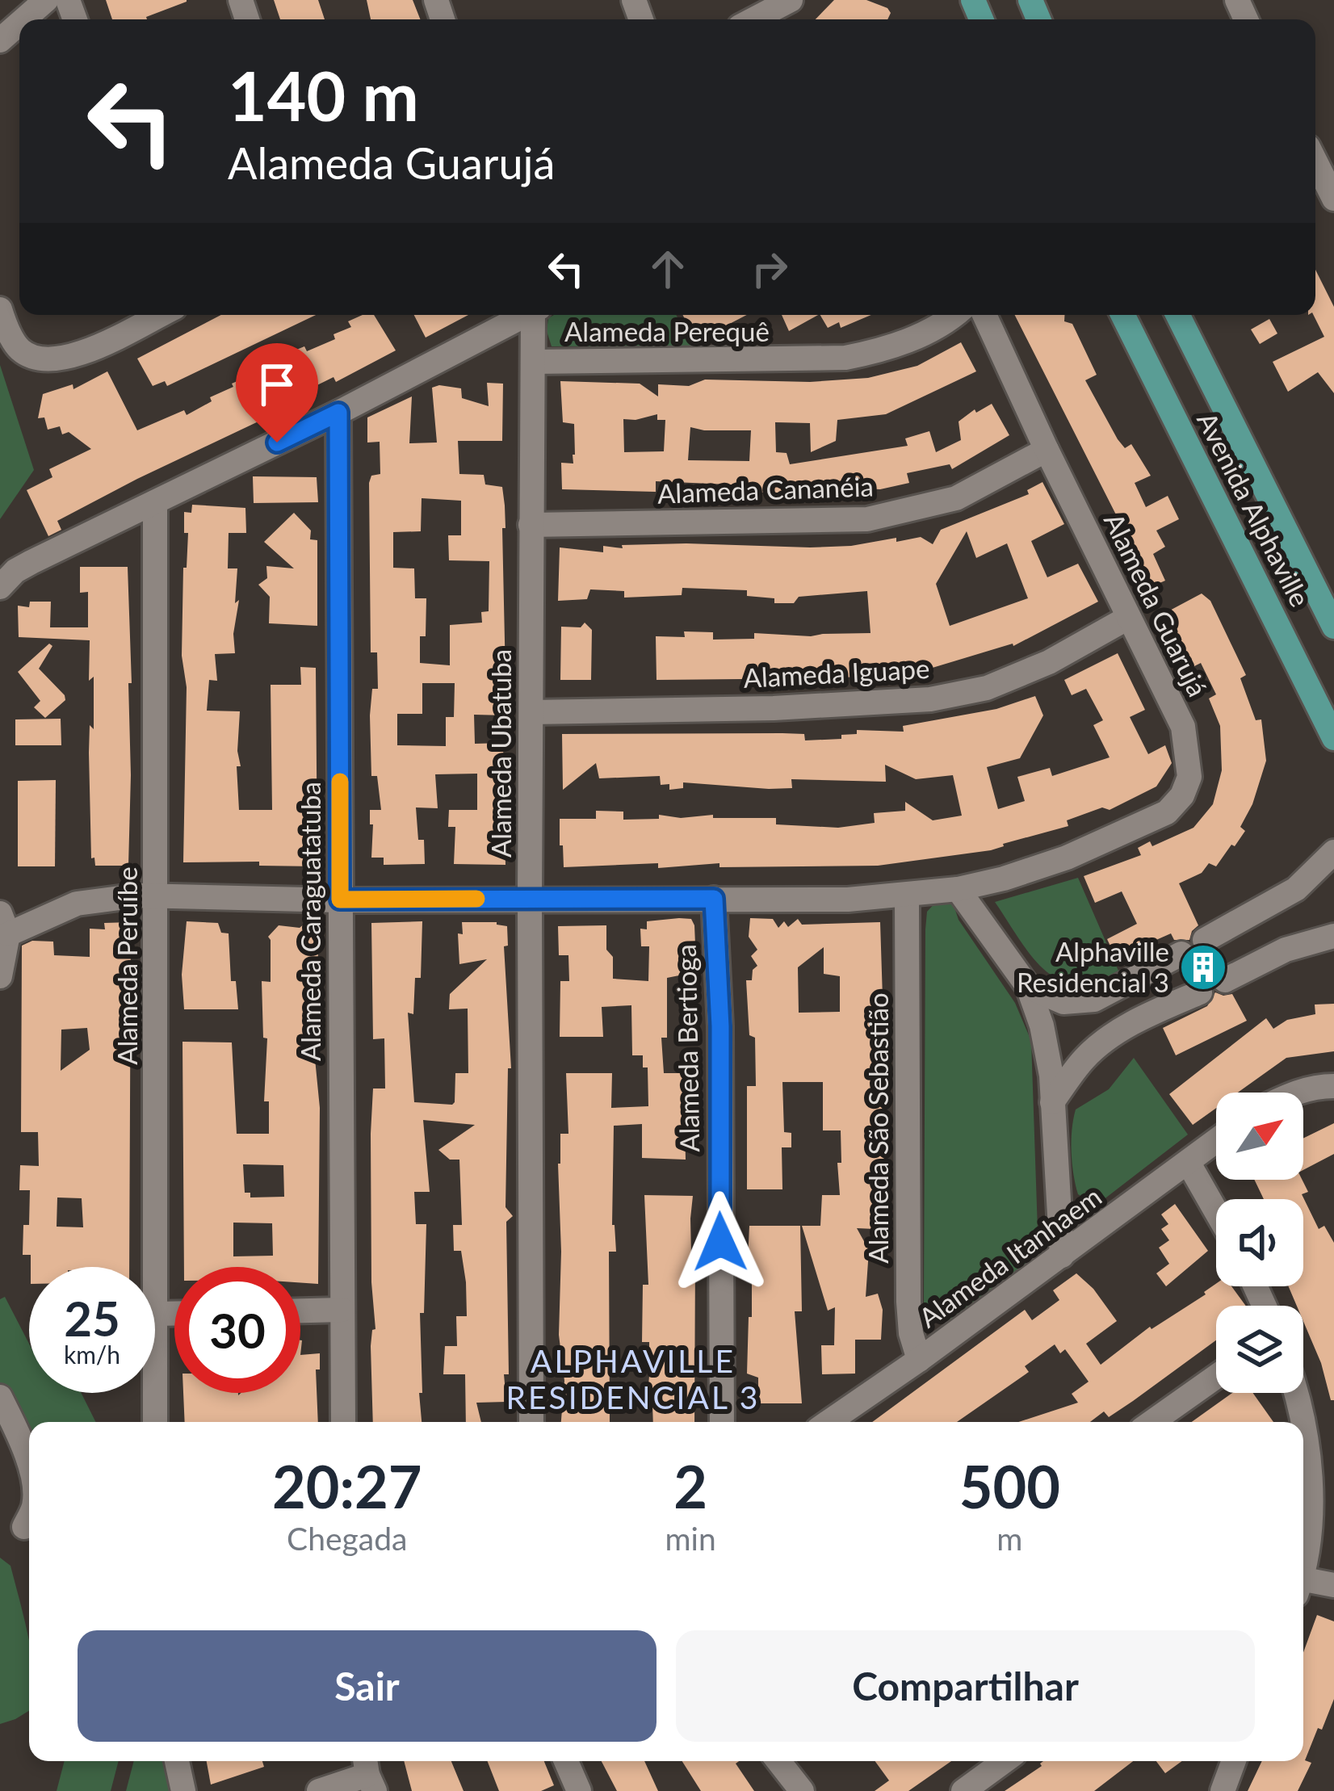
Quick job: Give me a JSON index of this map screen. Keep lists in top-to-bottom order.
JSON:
{
  "streets": {
    "main road": ["Avenida Alphaville"],
    "street": [
      "Alameda Perequê",
      "Alameda Cananéia",
      "Alameda Guarujá",
      "Alameda Iguape",
      "Alameda Ubatuba",
      "Alameda Caraguatatuba",
      "Alameda Peruíbe",
      "Alameda Bertioga",
      "Alameda São Sebastião",
      "Alameda Itanhaem"
    ]
  },
  "crossings": [
    ["Alameda Perequê", "Alameda Ubatuba"],
    ["Alameda Cananéia", "Alameda Guarujá"],
    ["Alameda Cananéia", "Alameda Ubatuba"],
    ["Alameda Guarujá", "Alameda Iguape"],
    ["Alameda Guarujá", "Alameda Ubatuba"],
    ["Alameda Guarujá", "Alameda Caraguatatuba"],
    ["Alameda Guarujá", "Alameda Peruíbe"],
    ["Alameda Guarujá", "Alameda Bertioga"],
    ["Alameda Guarujá", "Alameda São Sebastião"],
    ["Alameda Iguape", "Alameda Ubatuba"],
    ["Alameda São Sebastião", "Alameda Itanhaem"]
  ],
  "districts": ["ALPHAVILLE RESIDENCIAL 3"],
  "places": {
    "building": ["Alphaville Residencial 3"]
  },
  "north": "top right",
  "page": {
    "turn": ["140 m", "Alameda Guarujá"],
    "speed": "25 km/h",
    "limit": "30",
    "eta": [
      "20:27",
      "Chegada",
      "2",
      "min",
      "500",
      "m"
    ],
    "buttons": ["Sair", "Compartilhar"]
  }
}
